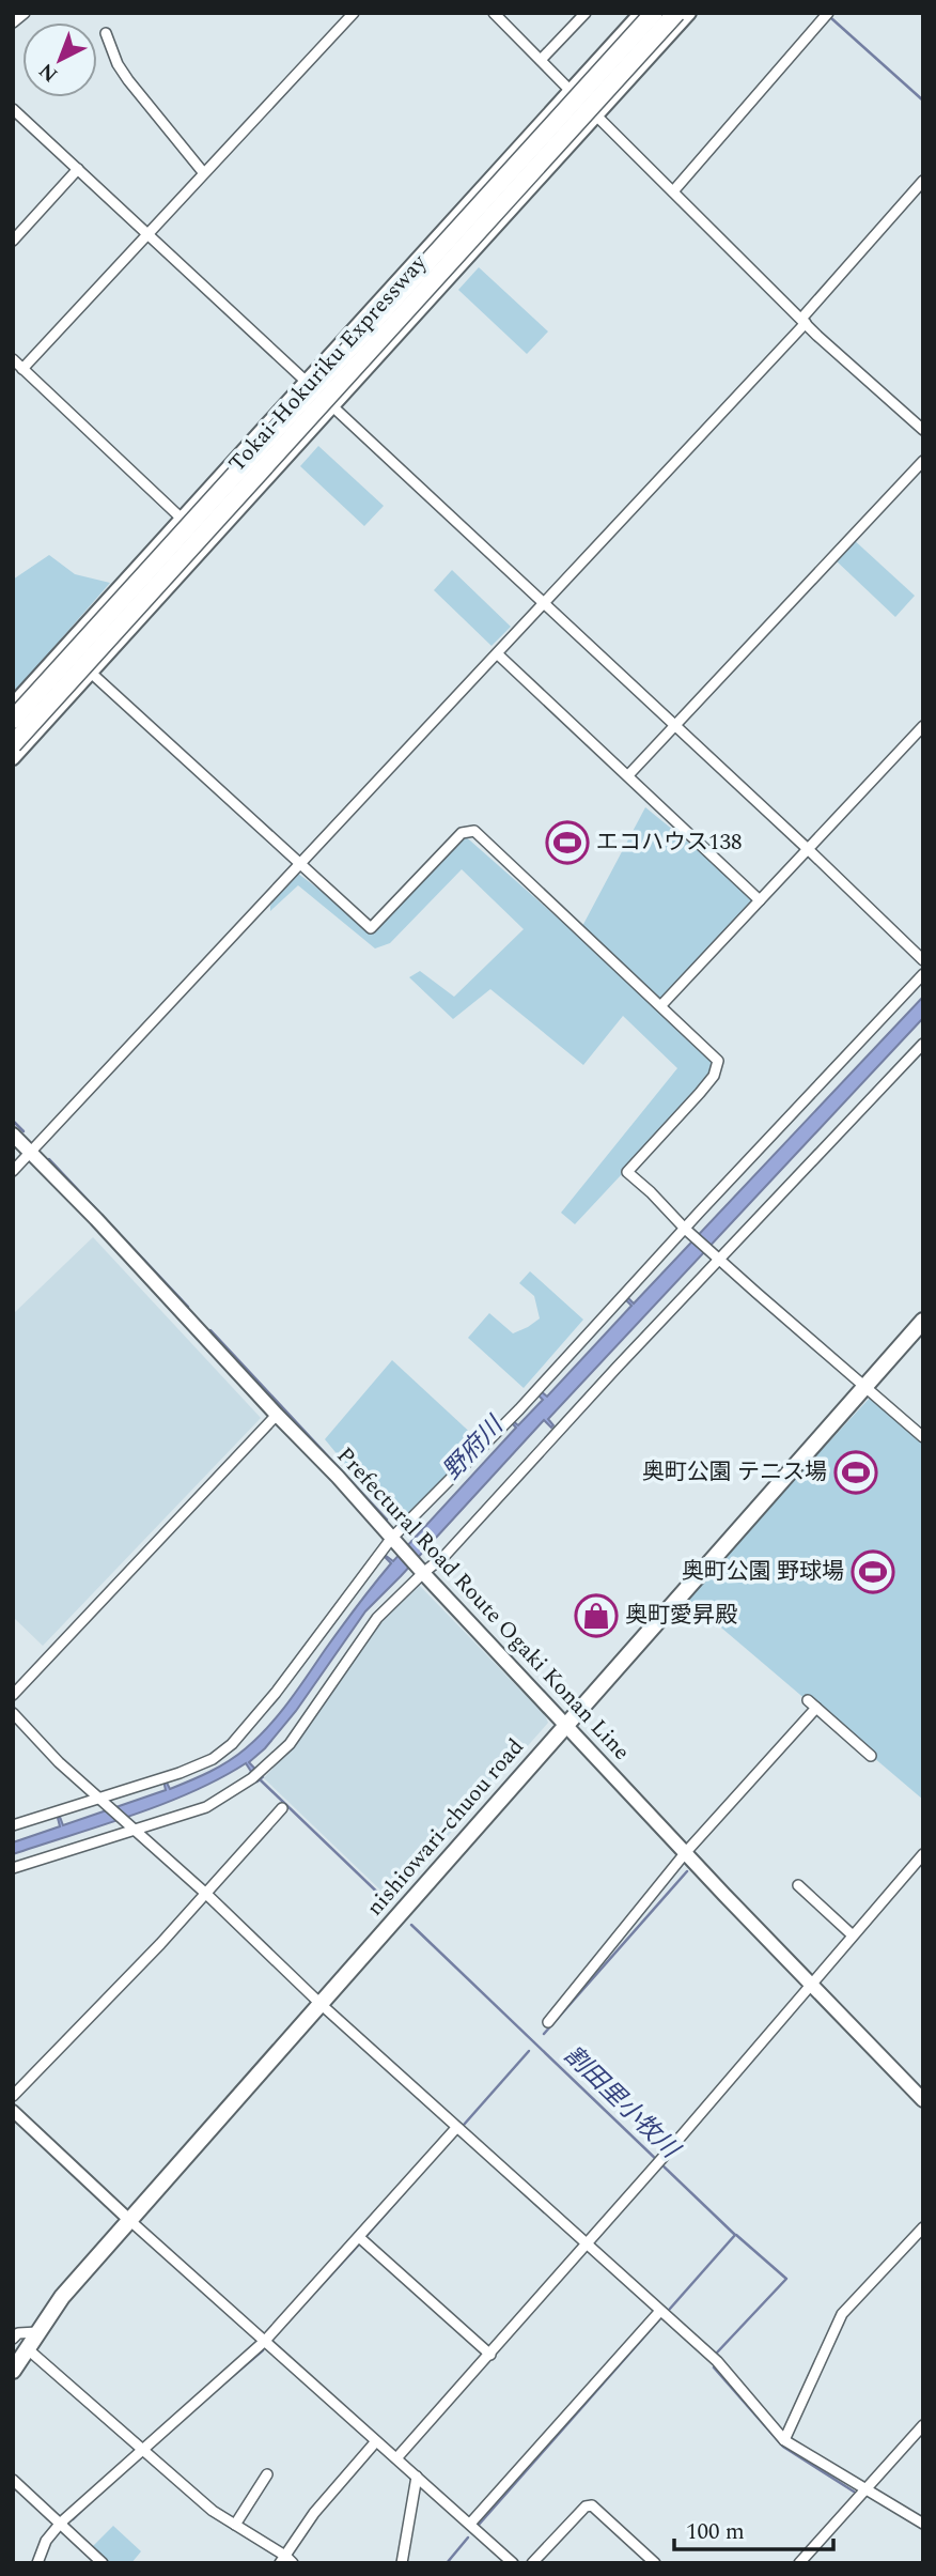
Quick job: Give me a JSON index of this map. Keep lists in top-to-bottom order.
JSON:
{
  "streets": {
    "highway": ["Tokai-Hokuriku Expressway"],
    "main road": ["Prefectural Road Route Ogaki Konan Line", "nishiowari-chuou road"]
  },
  "crossings": [
    ["Prefectural Road Route Ogaki Konan Line", "nishiowari-chuou road"]
  ],
  "water": ["野府川", "割田里小牧川"],
  "places": {
    "sports": ["エコハウス138", "奥町公園 テニス場", "奥町公園 野球場"],
    "shop": ["奥町愛昇殿"]
  },
  "scale_bar": "100 m",
  "north": "bottom left"
}
